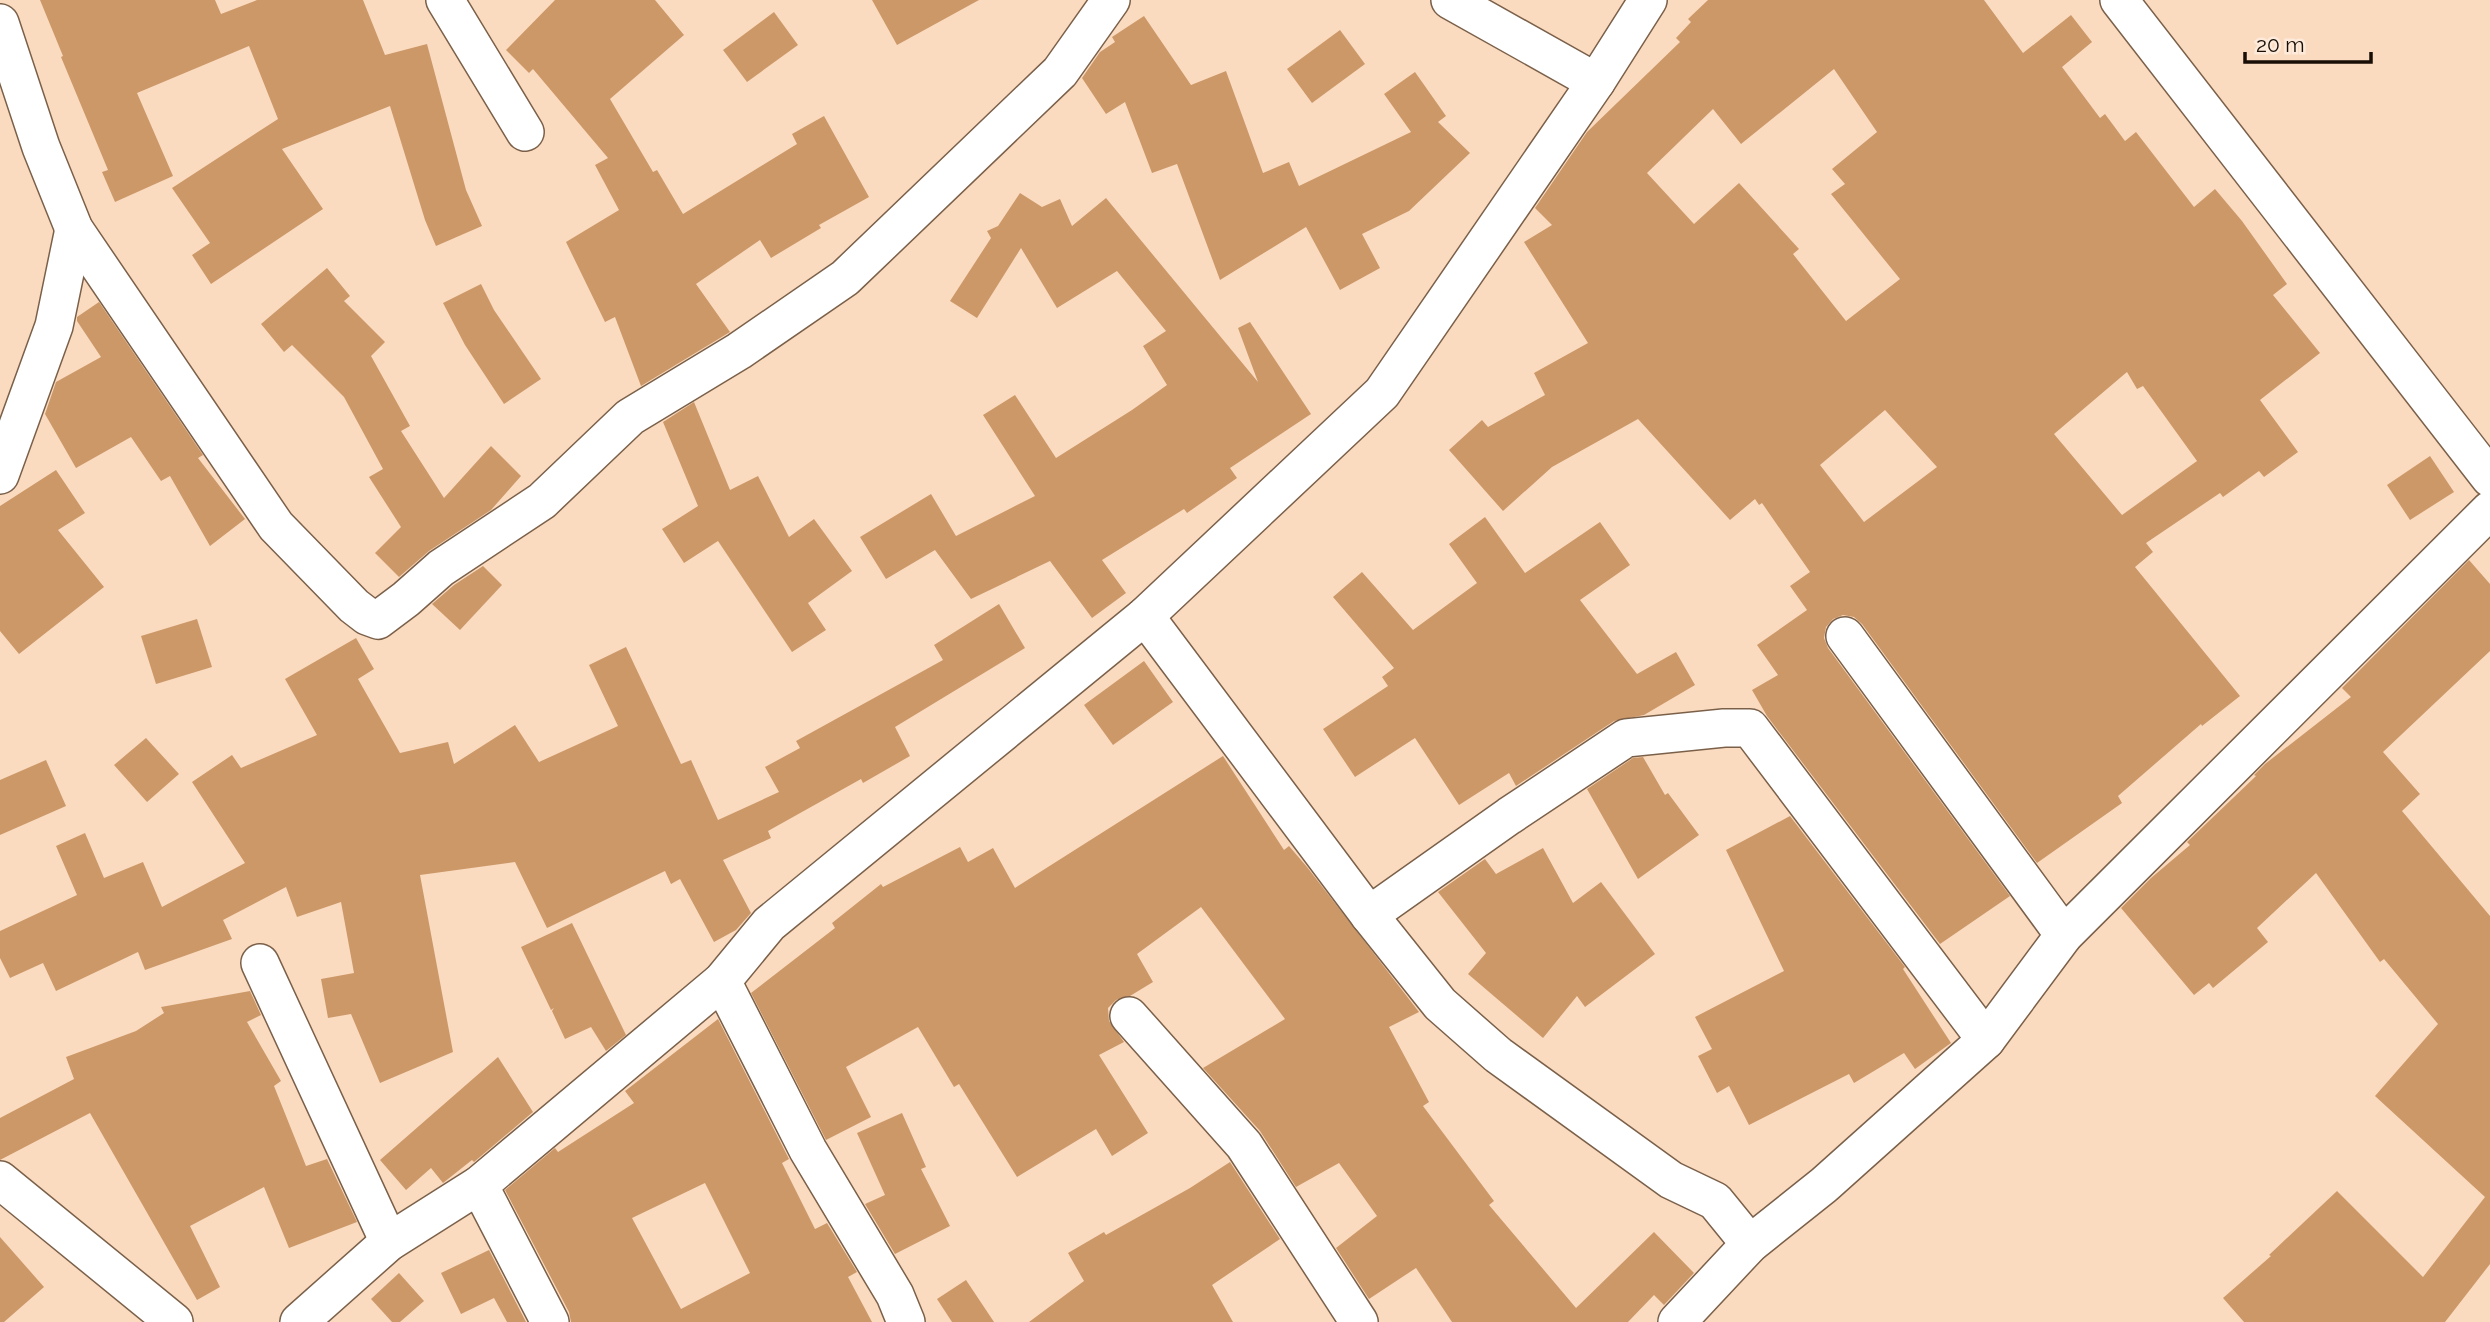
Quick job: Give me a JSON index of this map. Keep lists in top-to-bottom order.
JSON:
{
  "scale_bar": "20 m"
}
